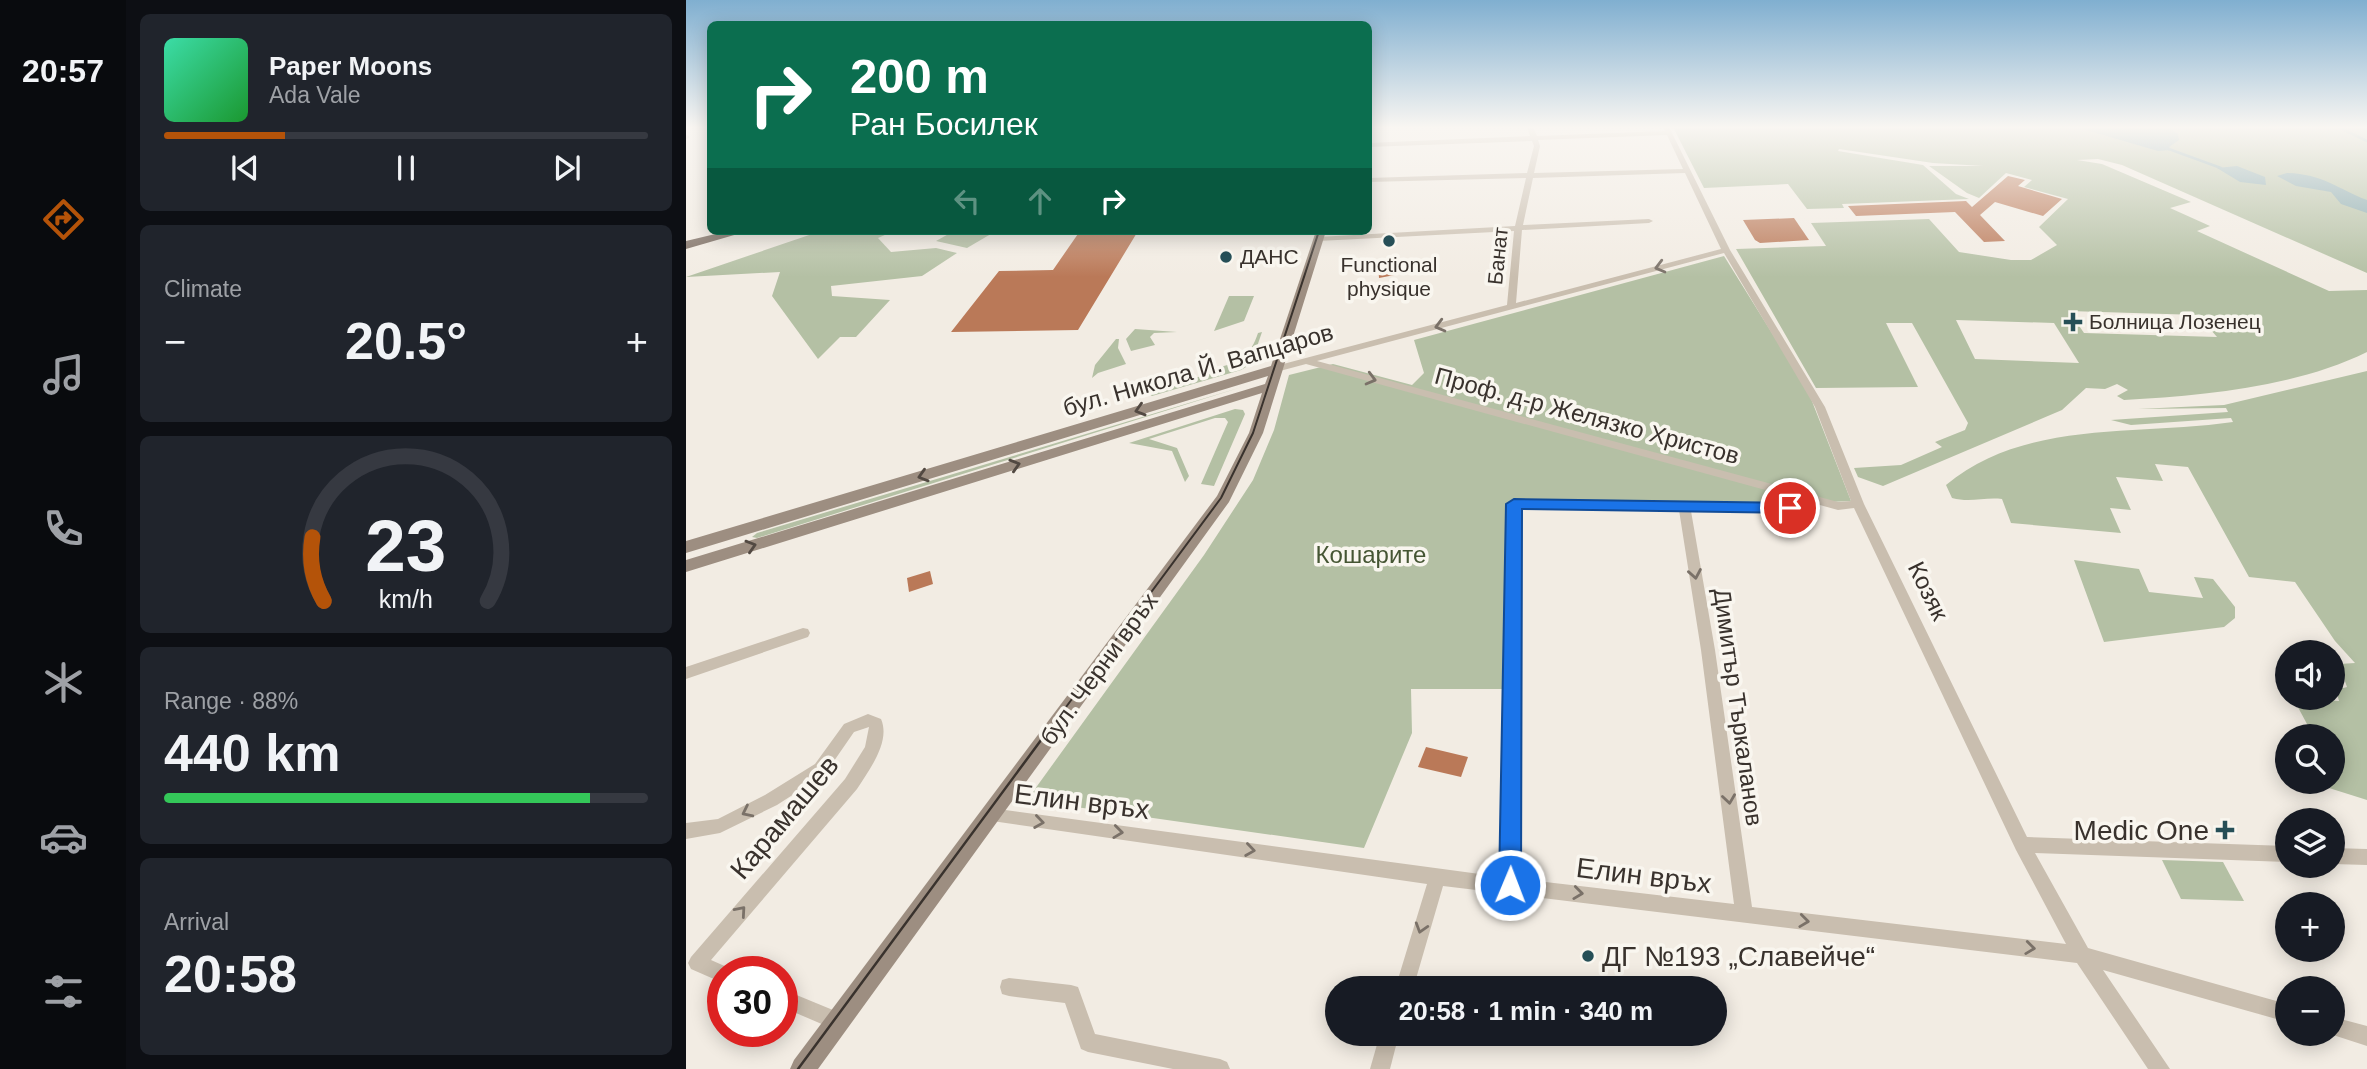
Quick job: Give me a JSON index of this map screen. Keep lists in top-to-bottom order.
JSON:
{
  "streets": {
    "main road": ["бул. Никола Й. Вапцаров", "бул. Черни връх"],
    "street": [
      "Банат",
      "Проф. д-р Желязко Христов",
      "Козяк",
      "Димитър Търкаланов",
      "Елин връх",
      "Карамашев"
    ]
  },
  "crossings": [
    ["Банат", "бул. Никола Й. Вапцаров"],
    ["бул. Никола Й. Вапцаров", "Проф. д-р Желязко Христов"],
    ["бул. Никола Й. Вапцаров", "Козяк"],
    ["бул. Никола Й. Вапцаров", "бул. Черни връх"],
    ["Проф. д-р Желязко Христов", "Козяк"],
    ["Козяк", "Елин връх"],
    ["бул. Черни връх", "Елин връх"],
    ["Димитър Търкаланов", "Елин връх"]
  ],
  "one_way": ["Димитър Търкаланов", "Елин връх"],
  "parks": ["Кошарите"],
  "places": {
    "other": ["Functional physique", "ДАНС", "ДГ №193 „Славейче“"],
    "health": ["Болница Лозенец", "Medic One"]
  },
  "page": {
    "tabs": "20:57",
    "turn": ["200 m", "Ран Босилек"],
    "song": ["Paper Moons", "Ada Vale"],
    "tile": [
      "Climate",
      ["Range · 88%", "440 km"],
      ["Arrival", "20:58"]
    ],
    "heat": ["−", "20.5°", "+"],
    "map_buttons": ["+", "−"],
    "limit": "30",
    "trip": "20:58 · 1 min · 340 m",
    "gauge": ["23", "km/h"]
  }
}
